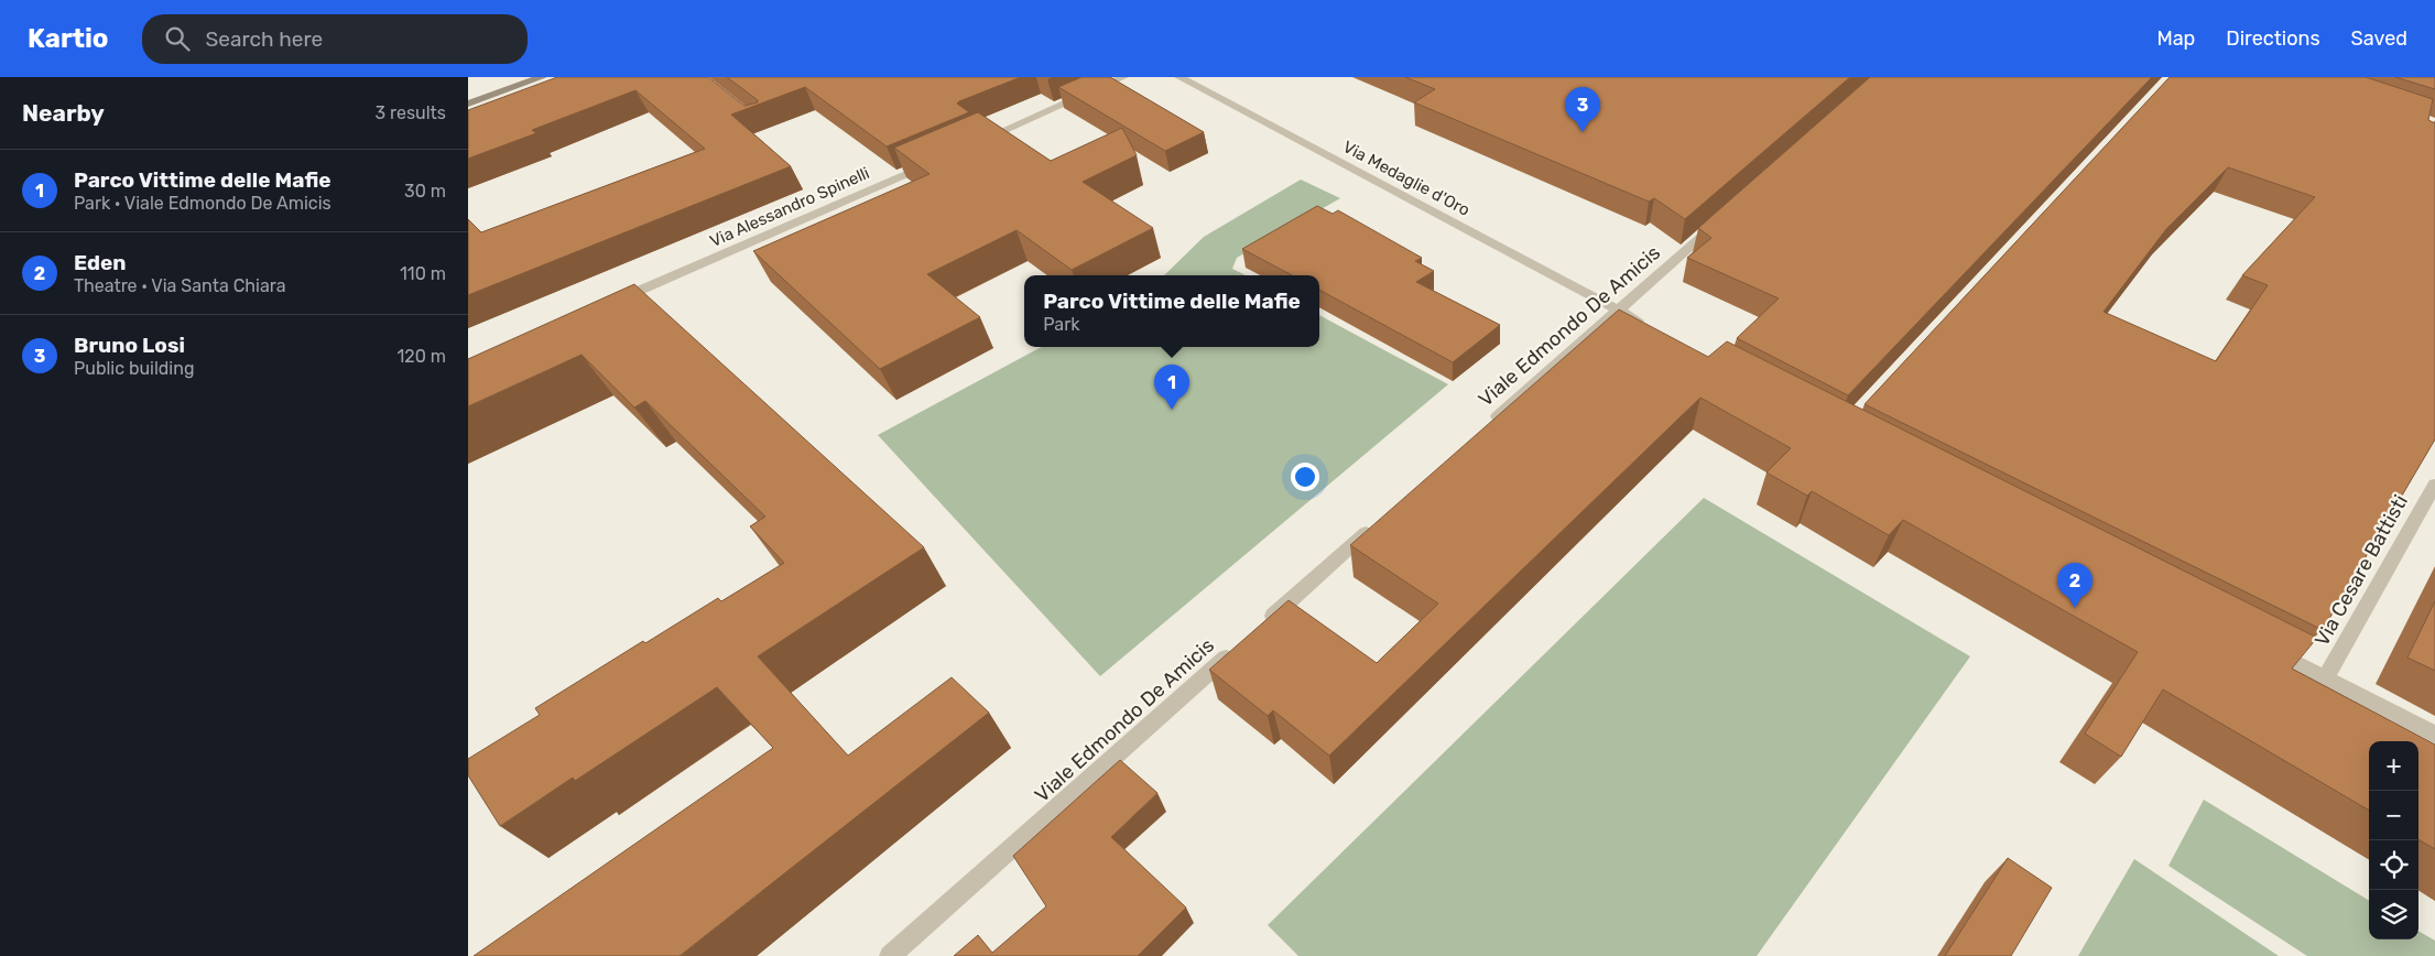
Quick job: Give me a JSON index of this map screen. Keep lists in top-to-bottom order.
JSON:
{
  "streets": {
    "street": [
      "Via Medaglie d'Oro",
      "Via Alessandro Spinelli",
      "Viale Edmondo De Amicis",
      "Via Cesare Battisti"
    ]
  },
  "crossings": [
    ["Via Medaglie d'Oro", "Viale Edmondo De Amicis"]
  ],
  "page": {
    "header": "Kartio",
    "search": "Search here",
    "nav": ["Map", "Directions", "Saved"],
    "heading": ["Nearby", "3 results"],
    "pins": ["3", "1", "2"],
    "list": [
      {
        "mark": "1",
        "name": "Parco Vittime delle Mafie",
        "note": "Park · Viale Edmondo De Amicis",
        "value": "30 m"
      },
      {
        "mark": "2",
        "name": "Eden",
        "note": "Theatre · Via Santa Chiara",
        "value": "110 m"
      },
      {
        "mark": "3",
        "name": "Bruno Losi",
        "note": "Public building",
        "value": "120 m"
      }
    ],
    "popup": ["Parco Vittime delle Mafie", "Park"],
    "map_buttons": ["+", "−"]
  }
}
